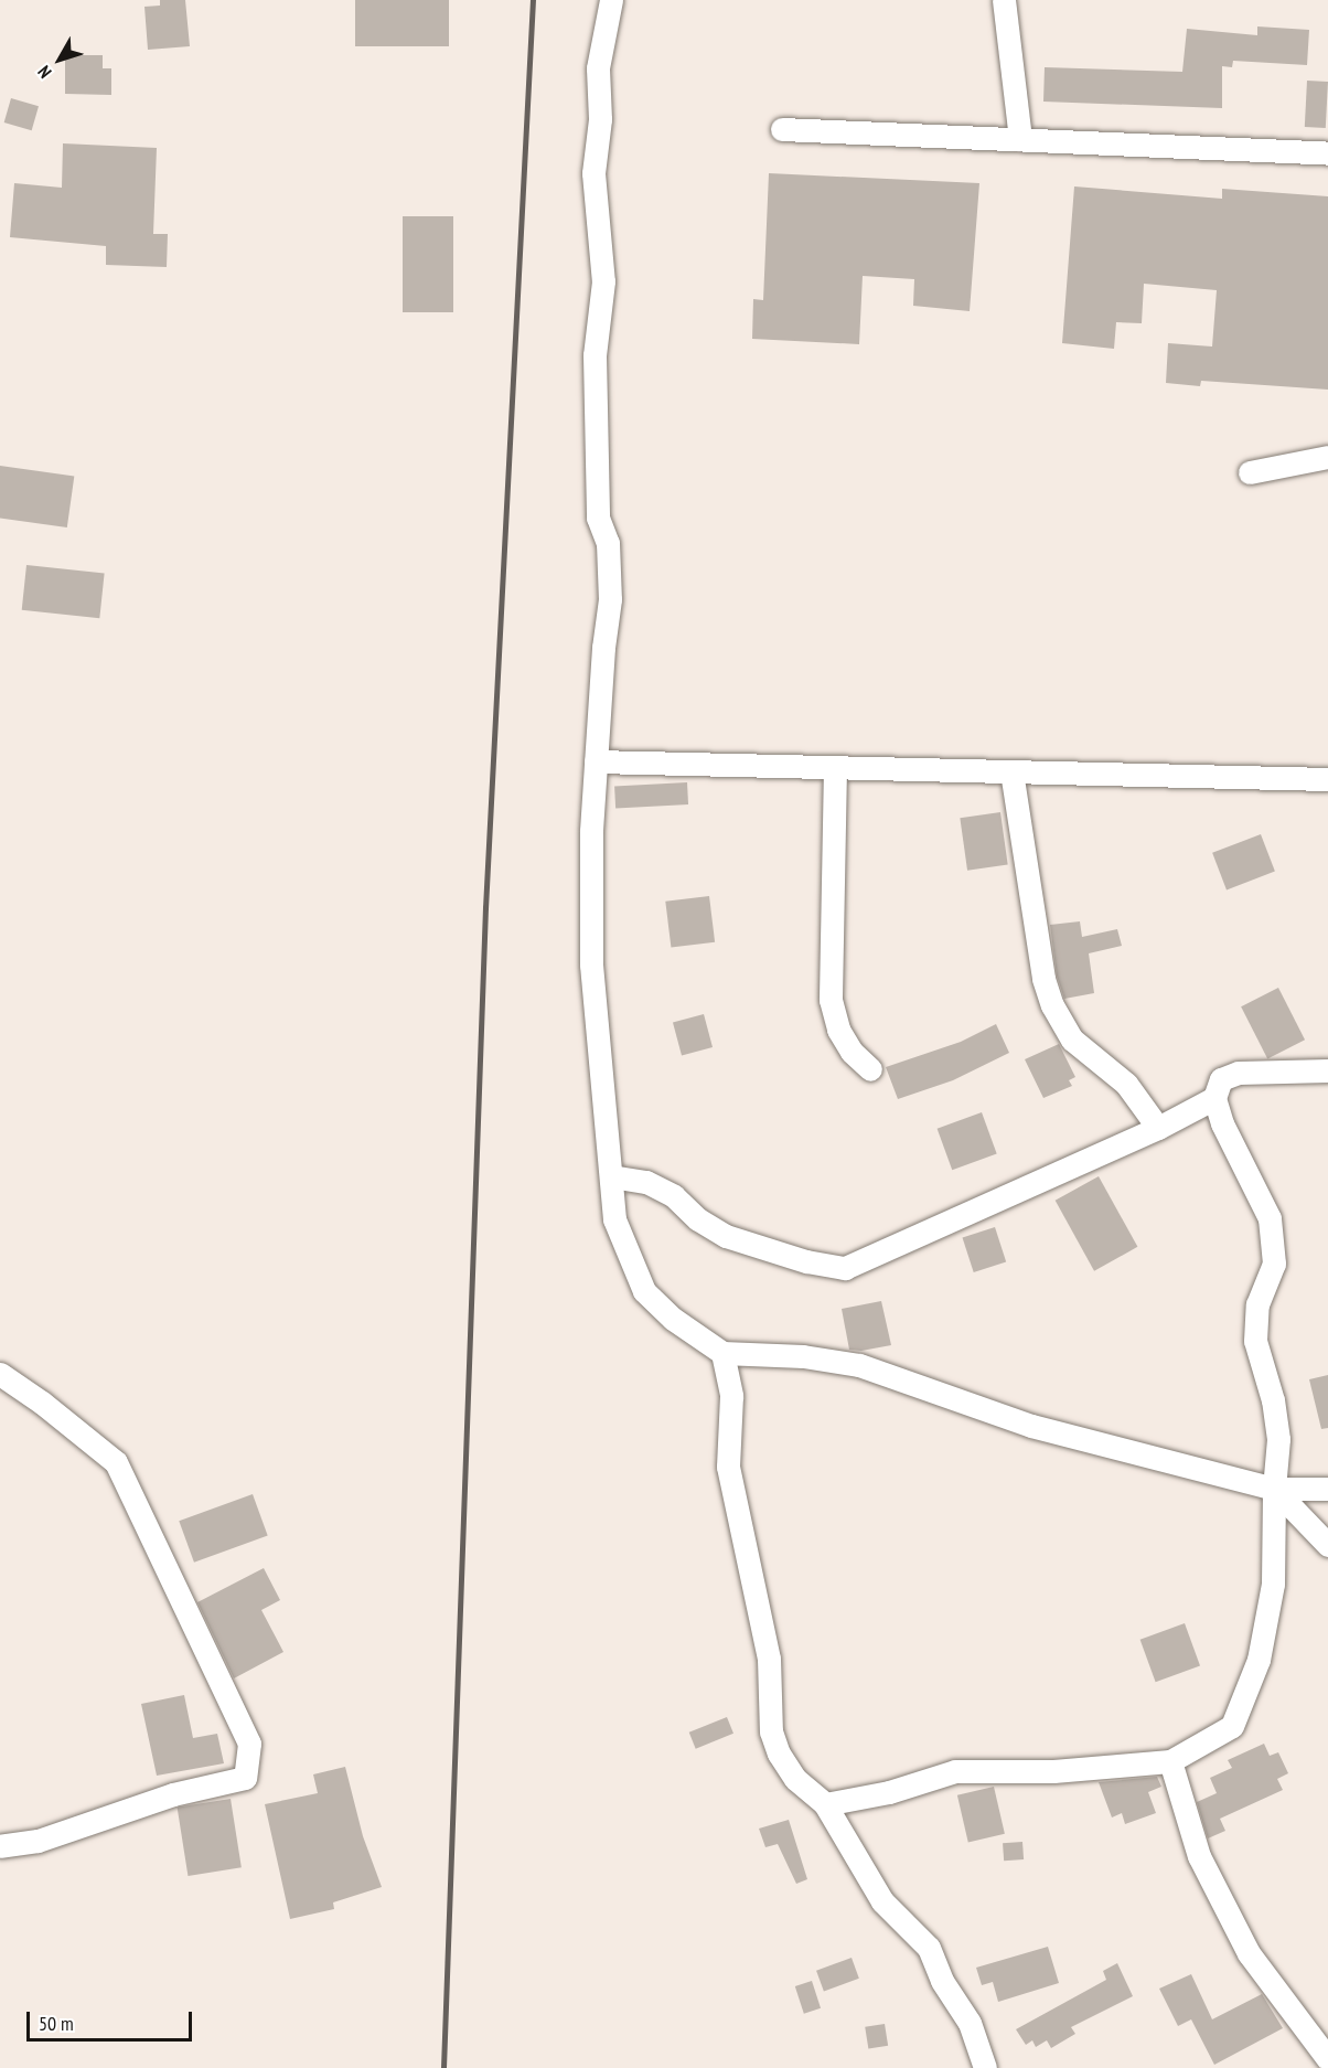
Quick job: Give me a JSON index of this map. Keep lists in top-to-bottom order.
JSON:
{
  "scale_bar": "50 m",
  "north": "bottom left"
}
